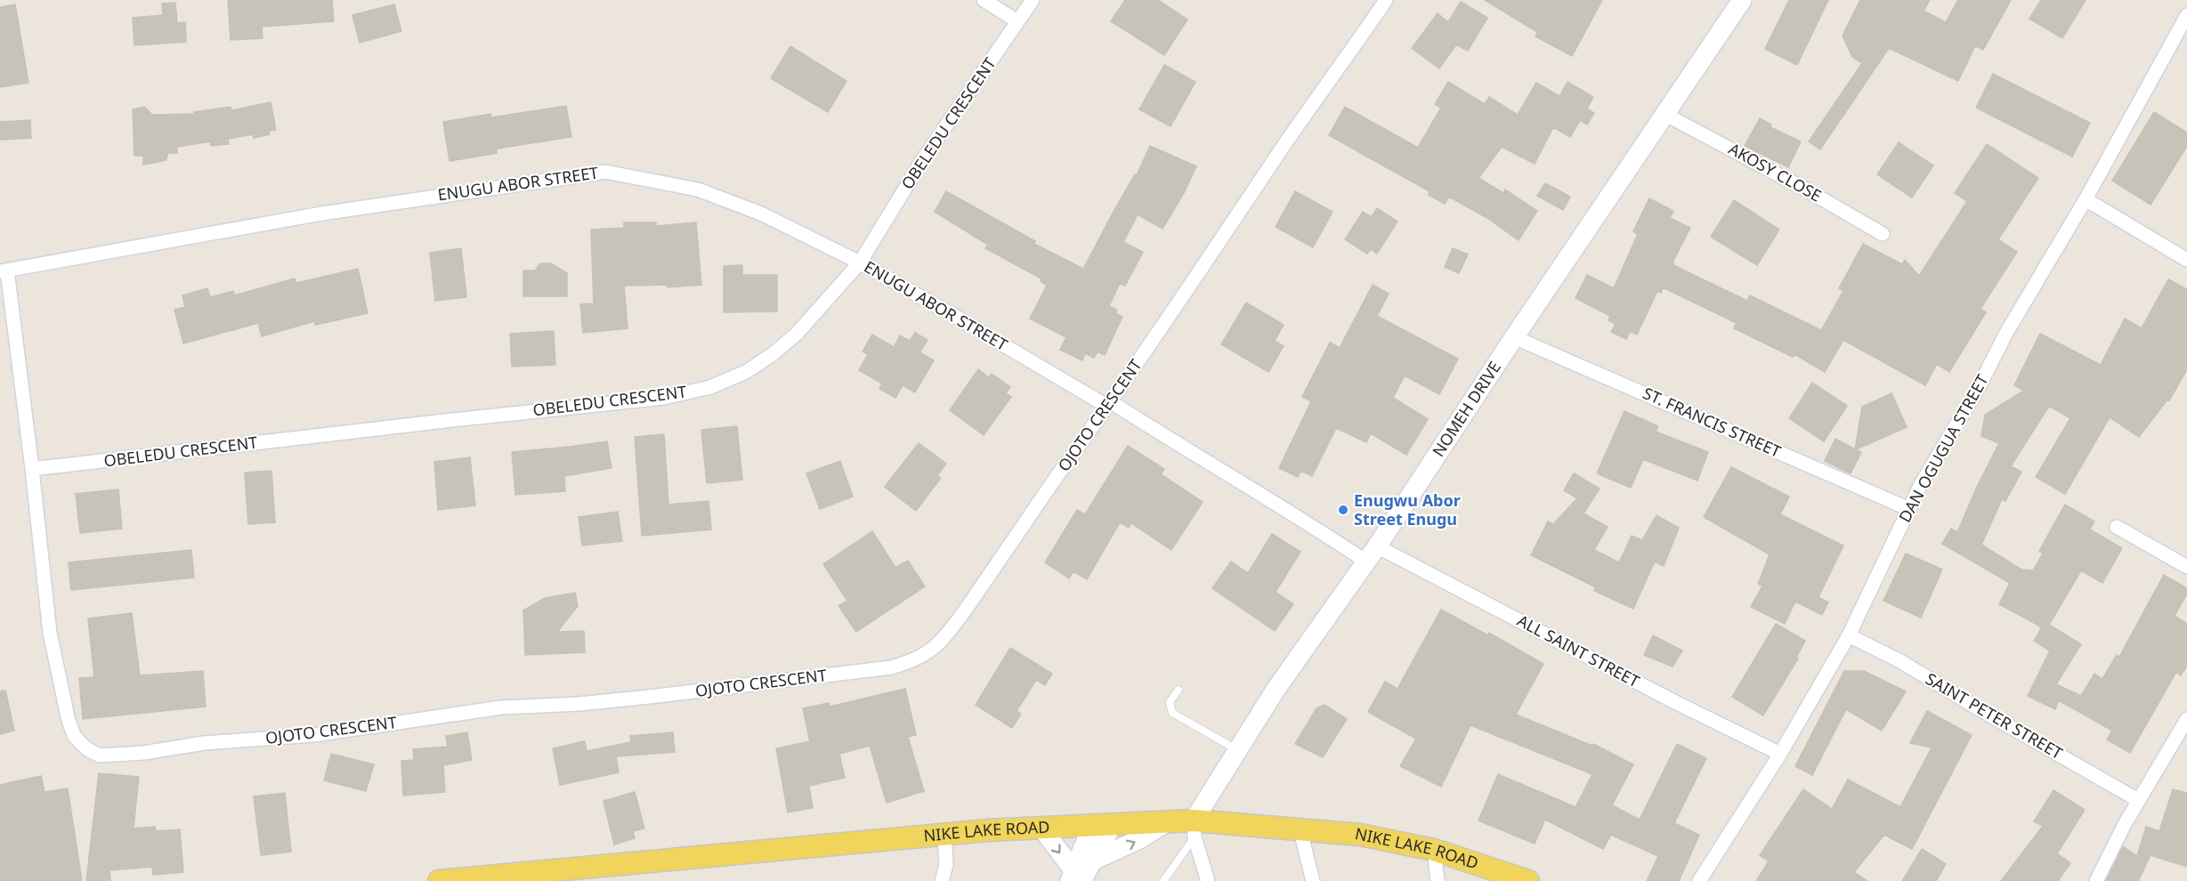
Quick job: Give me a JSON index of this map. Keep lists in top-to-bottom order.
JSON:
{
  "streets": {
    "main road": ["NOMEH DRIVE", "NIKE LAKE ROAD"],
    "street": [
      "OBELEDU CRESCENT",
      "AKOSY CLOSE",
      "ENUGU ABOR STREET",
      "OJOTO CRESCENT",
      "ST. FRANCIS STREET",
      "DAN OGUGUA STREET",
      "ALL SAINT STREET",
      "SAINT PETER STREET"
    ]
  },
  "crossings": [
    ["OBELEDU CRESCENT", "ENUGU ABOR STREET"],
    ["OBELEDU CRESCENT", "OJOTO CRESCENT"],
    ["AKOSY CLOSE", "NOMEH DRIVE"],
    ["ENUGU ABOR STREET", "NOMEH DRIVE"],
    ["ENUGU ABOR STREET", "OJOTO CRESCENT"],
    ["ENUGU ABOR STREET", "ALL SAINT STREET"],
    ["NOMEH DRIVE", "ST. FRANCIS STREET"],
    ["NOMEH DRIVE", "ALL SAINT STREET"],
    ["NOMEH DRIVE", "NIKE LAKE ROAD"],
    ["ST. FRANCIS STREET", "DAN OGUGUA STREET"],
    ["DAN OGUGUA STREET", "ALL SAINT STREET"],
    ["DAN OGUGUA STREET", "SAINT PETER STREET"]
  ],
  "places": ["Enugwu Abor Street Enugu"]
}
